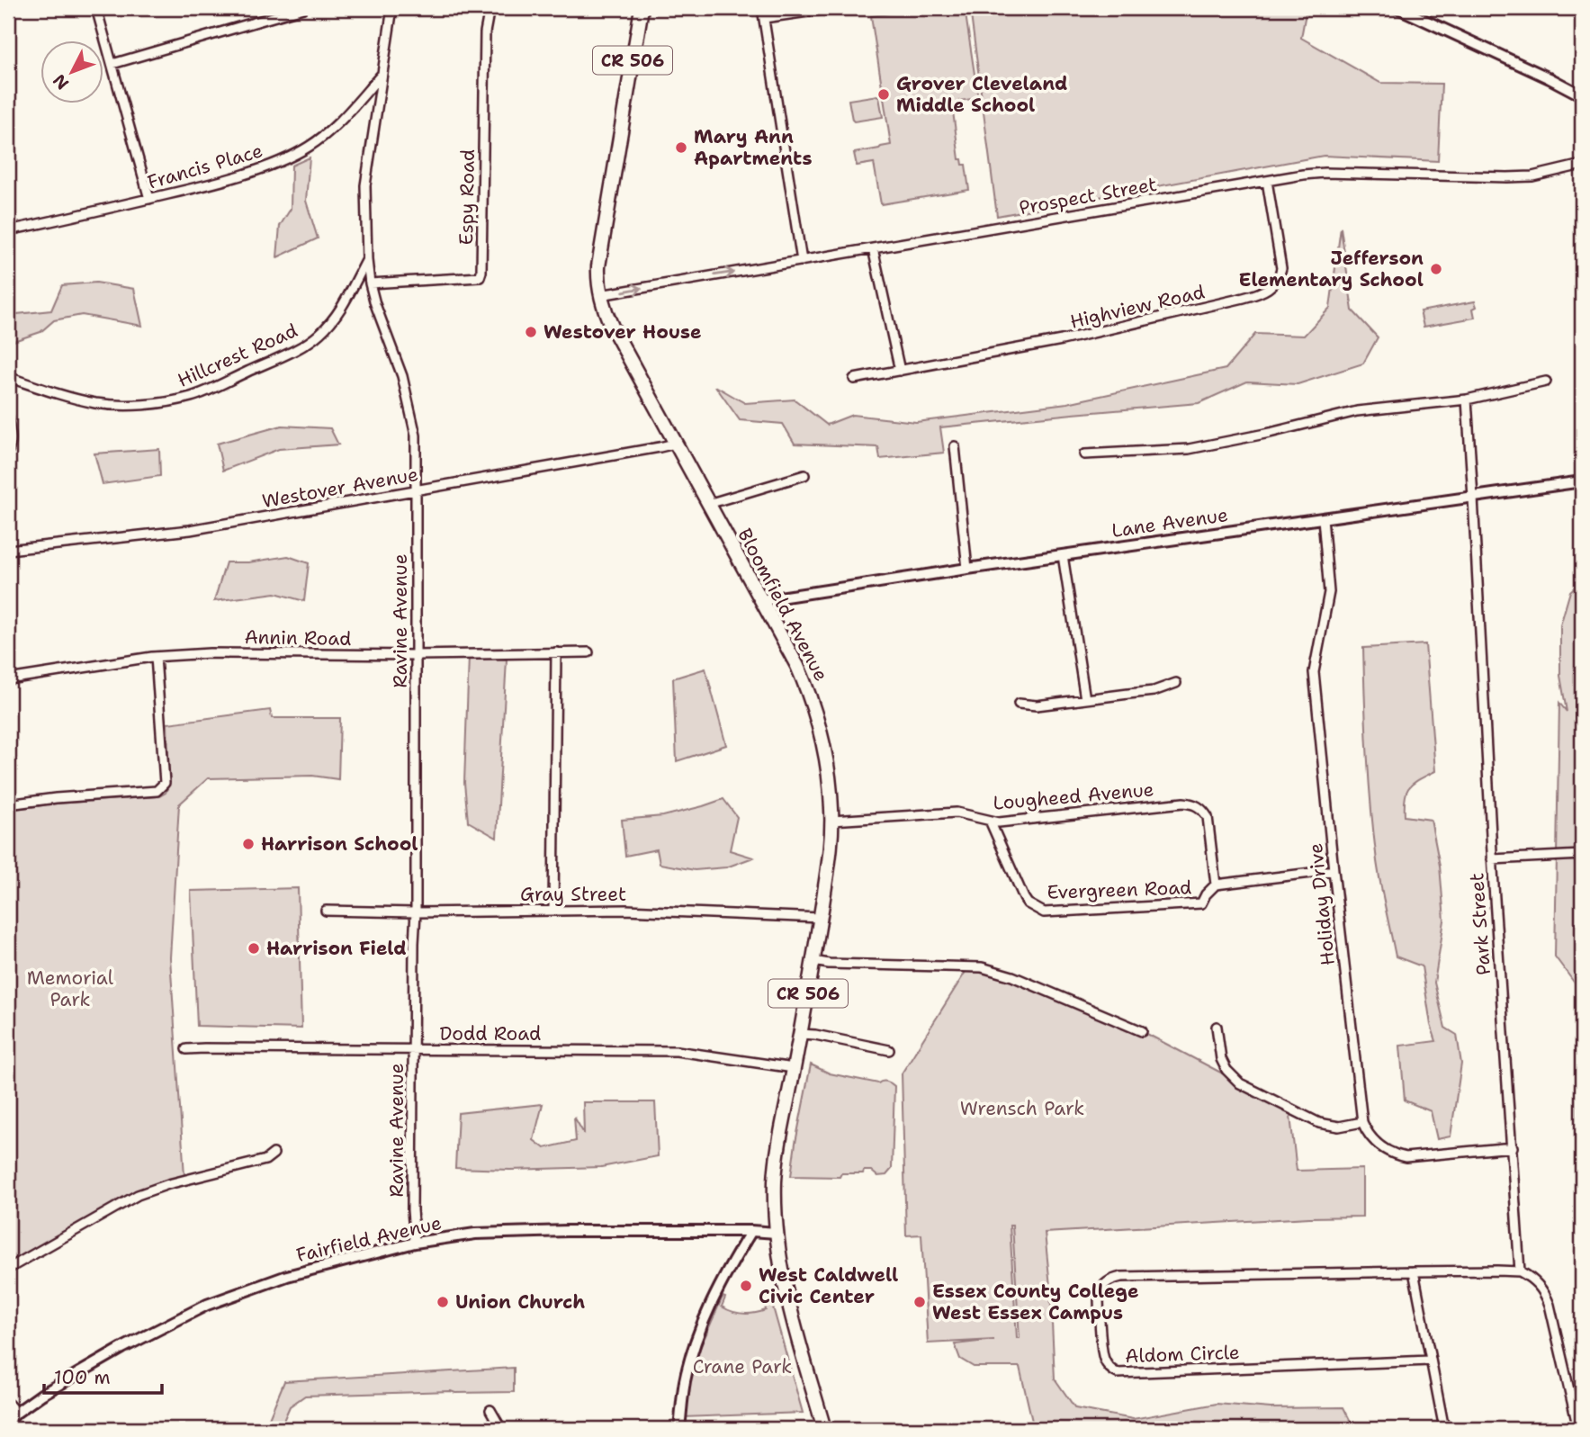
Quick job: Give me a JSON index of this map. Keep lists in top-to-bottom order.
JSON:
{
  "streets": {
    "main road": ["CR 506", "Bloomfield Avenue"],
    "street": [
      "Francis Place",
      "Prospect Street",
      "Espy Road",
      "Highview Road",
      "Hillcrest Road",
      "Westover Avenue",
      "Lane Avenue",
      "Ravine Avenue",
      "Annin Road",
      "Lougheed Avenue",
      "Evergreen Road",
      "Gray Street",
      "Holiday Drive",
      "Park Street",
      "Dodd Road",
      "Fairfield Avenue",
      "Aldom Circle"
    ]
  },
  "crossings": [
    ["Francis Place", "Ravine Avenue"],
    ["Prospect Street", "Highview Road"],
    ["Prospect Street", "Bloomfield Avenue"],
    ["Espy Road", "Ravine Avenue"],
    ["Hillcrest Road", "Ravine Avenue"],
    ["Westover Avenue", "Bloomfield Avenue"],
    ["Westover Avenue", "Ravine Avenue"],
    ["Lane Avenue", "Bloomfield Avenue"],
    ["Lane Avenue", "Holiday Drive"],
    ["Lane Avenue", "Park Street"],
    ["Bloomfield Avenue", "Lougheed Avenue"],
    ["Bloomfield Avenue", "Gray Street"],
    ["Bloomfield Avenue", "Dodd Road"],
    ["Bloomfield Avenue", "Fairfield Avenue"],
    ["Ravine Avenue", "Annin Road"],
    ["Ravine Avenue", "Gray Street"],
    ["Ravine Avenue", "Dodd Road"],
    ["Ravine Avenue", "Fairfield Avenue"],
    ["Lougheed Avenue", "Evergreen Road"],
    ["Evergreen Road", "Holiday Drive"]
  ],
  "parks": ["Memorial Park", "Wrensch Park", "Crane Park"],
  "places": [
    "Grover Cleveland Middle School",
    "Mary Ann Apartments",
    "Jefferson Elementary School",
    "Westover House",
    "Harrison School",
    "Harrison Field",
    "West Caldwell Civic Center",
    "Union Church",
    "Essex County College West Essex Campus"
  ],
  "scale_bar": "100 m",
  "north": "bottom left"
}
